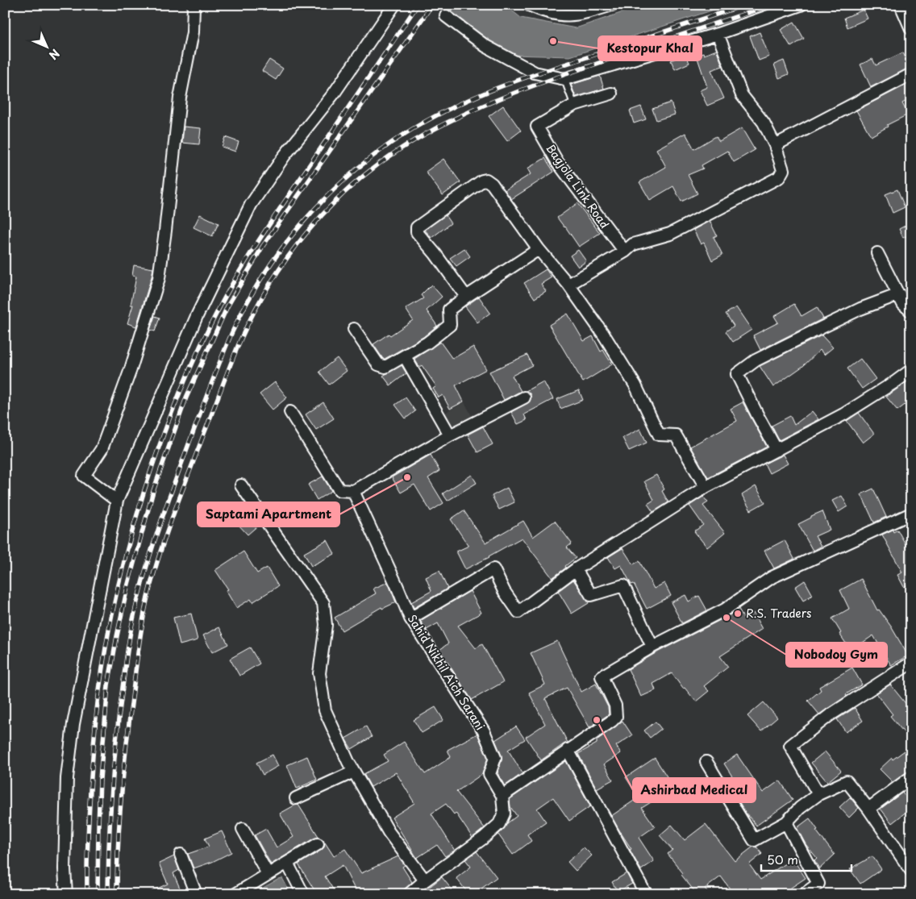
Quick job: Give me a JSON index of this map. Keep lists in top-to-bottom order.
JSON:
{
  "streets": {
    "street": ["Bagjola Link Road", "Sahid Nikhil Aich Sarani"]
  },
  "places": [
    "Kestopur Khal",
    "Saptami Apartment",
    "R.S. Traders",
    "Nobodoy Gym",
    "Ashirbad Medical"
  ],
  "scale_bar": "50 m",
  "north": "bottom right"
}
